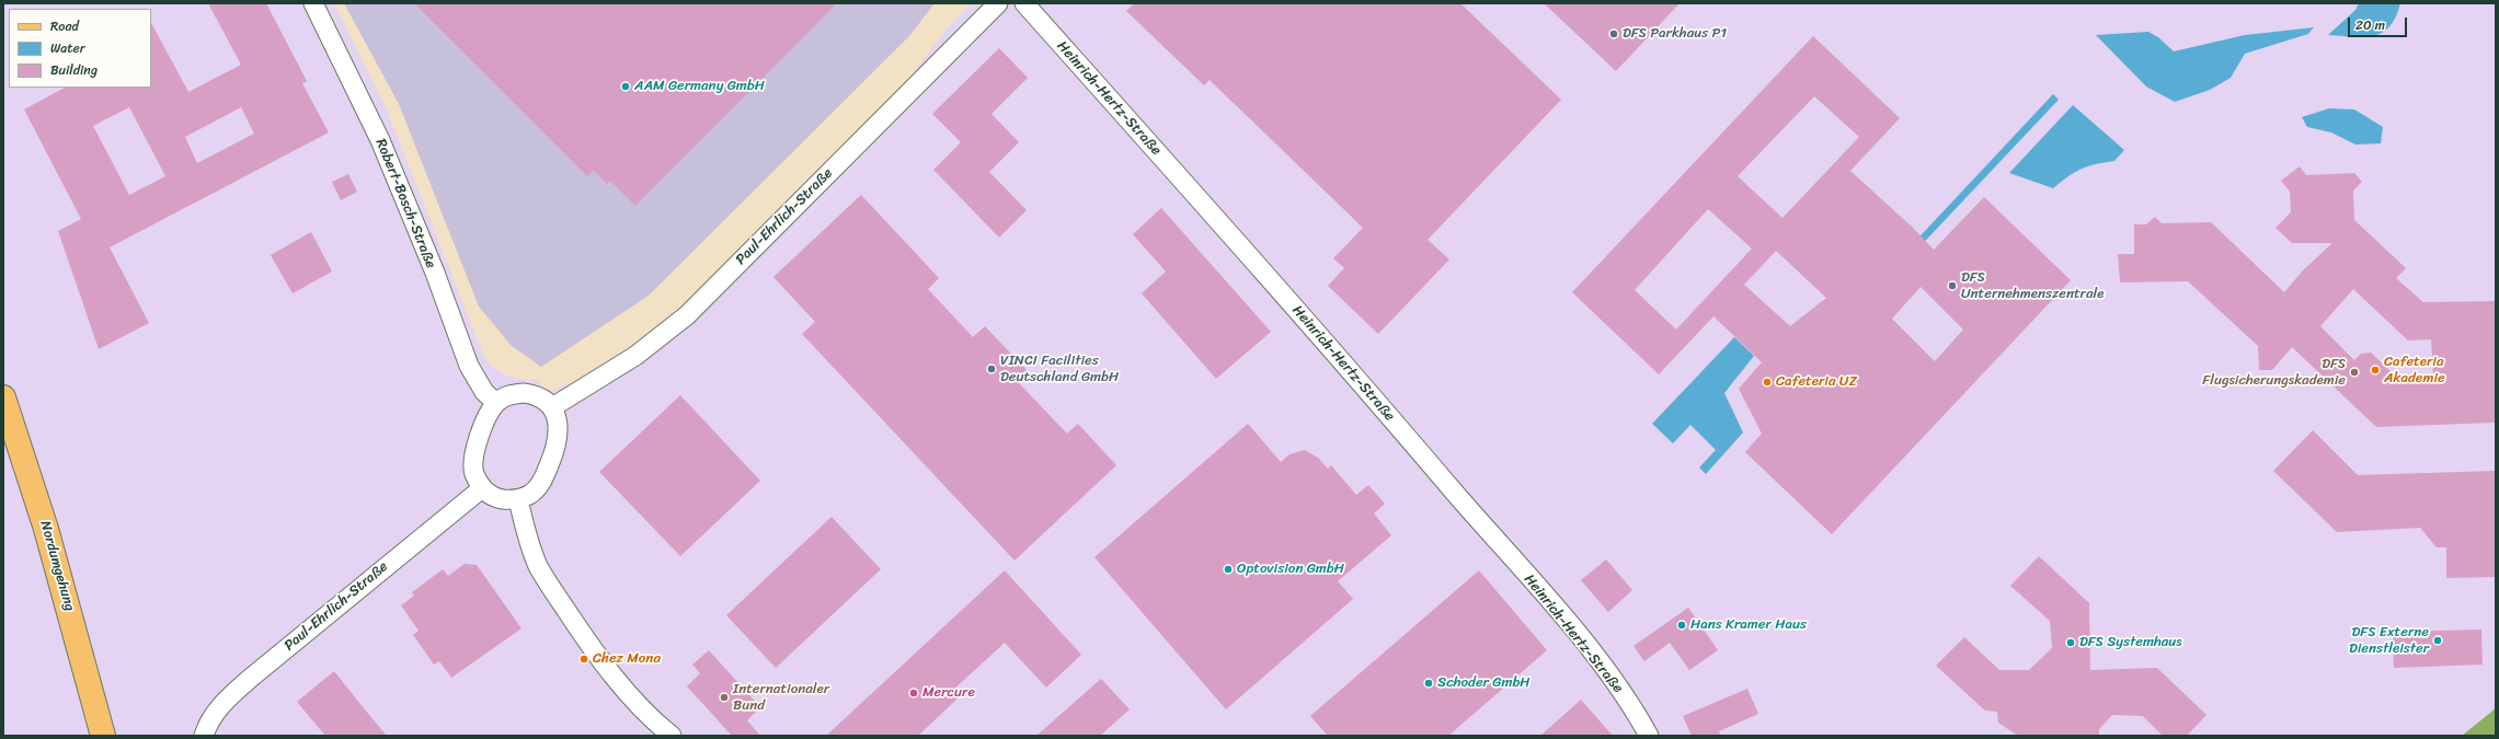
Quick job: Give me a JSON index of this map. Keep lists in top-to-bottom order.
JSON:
{
  "streets": {
    "main road": ["Nordumgehung"],
    "street": ["Heinrich-Hertz-Straße", "Robert-Bosch-Straße", "Paul-Ehrlich-Straße"]
  },
  "crossings": [
    ["Robert-Bosch-Straße", "Paul-Ehrlich-Straße"]
  ],
  "places": [
    "DFS Parkhaus P1",
    "AAM Germany GmbH",
    "DFS Unternehmenszentrale",
    "VINCI Facilities Deutschland GmbH",
    "Cafeteria Akademie",
    "DFS Flugsicherungskademie",
    "Cafeteria UZ",
    "Optovision GmbH",
    "Hans Kramer Haus",
    "DFS Externe Dienstleister",
    "DFS Systemhaus",
    "Chez Mona",
    "Schoder GmbH",
    "Mercure",
    "Internationaler Bund"
  ],
  "legend": ["Road", "Water", "Building"],
  "scale_bar": "20 m"
}
